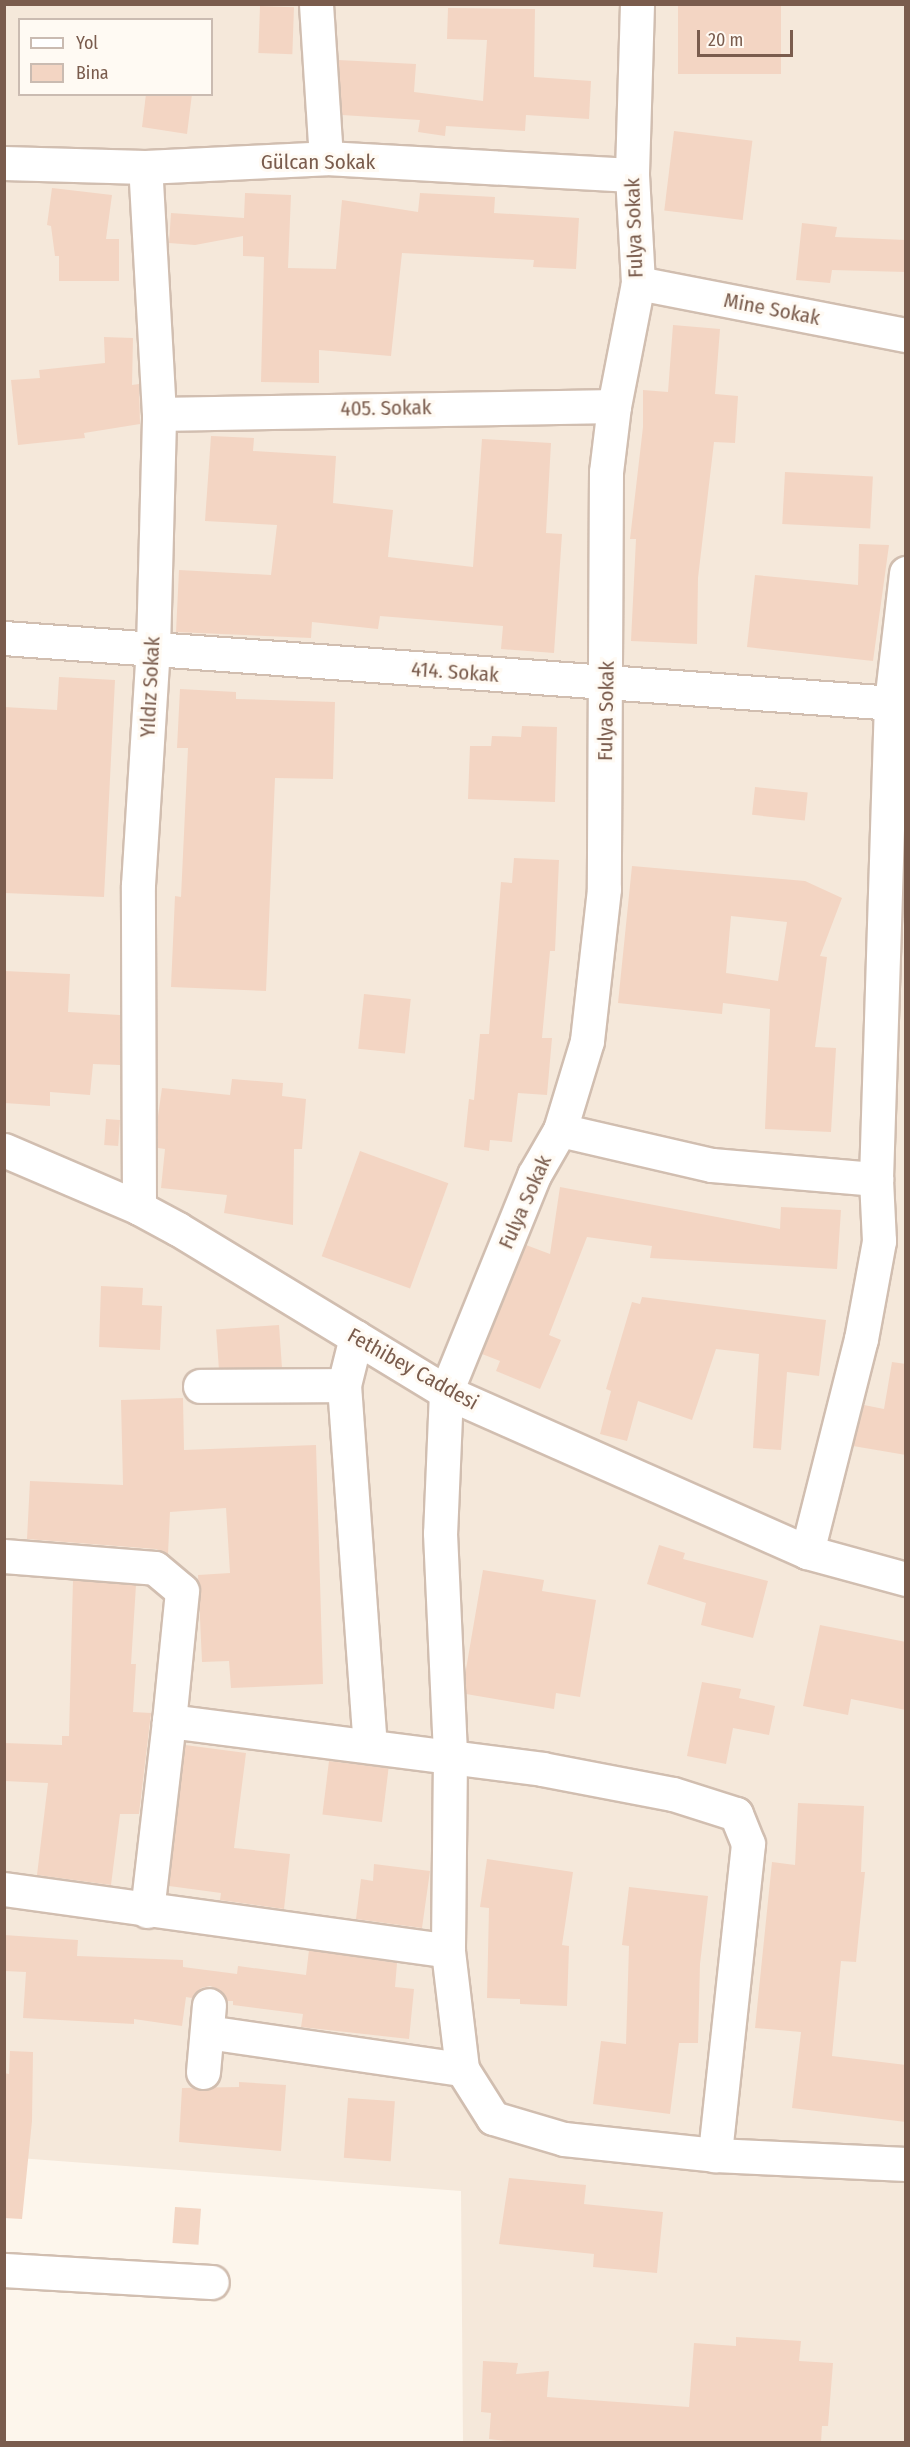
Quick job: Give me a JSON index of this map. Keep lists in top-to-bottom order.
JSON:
{
  "streets": {
    "street": [
      "Gülcan Sokak",
      "Fulya Sokak",
      "Mine Sokak",
      "405. Sokak",
      "414. Sokak",
      "Yıldız Sokak",
      "Fethibey Caddesi"
    ]
  },
  "crossings": [
    ["Gülcan Sokak", "Fulya Sokak"],
    ["Gülcan Sokak", "Yıldız Sokak"],
    ["Fulya Sokak", "Mine Sokak"],
    ["Fulya Sokak", "405. Sokak"],
    ["Fulya Sokak", "414. Sokak"],
    ["Fulya Sokak", "Fethibey Caddesi"],
    ["405. Sokak", "Yıldız Sokak"],
    ["414. Sokak", "Yıldız Sokak"],
    ["Yıldız Sokak", "Fethibey Caddesi"]
  ],
  "legend": ["Yol", "Bina"],
  "scale_bar": "20 m"
}
